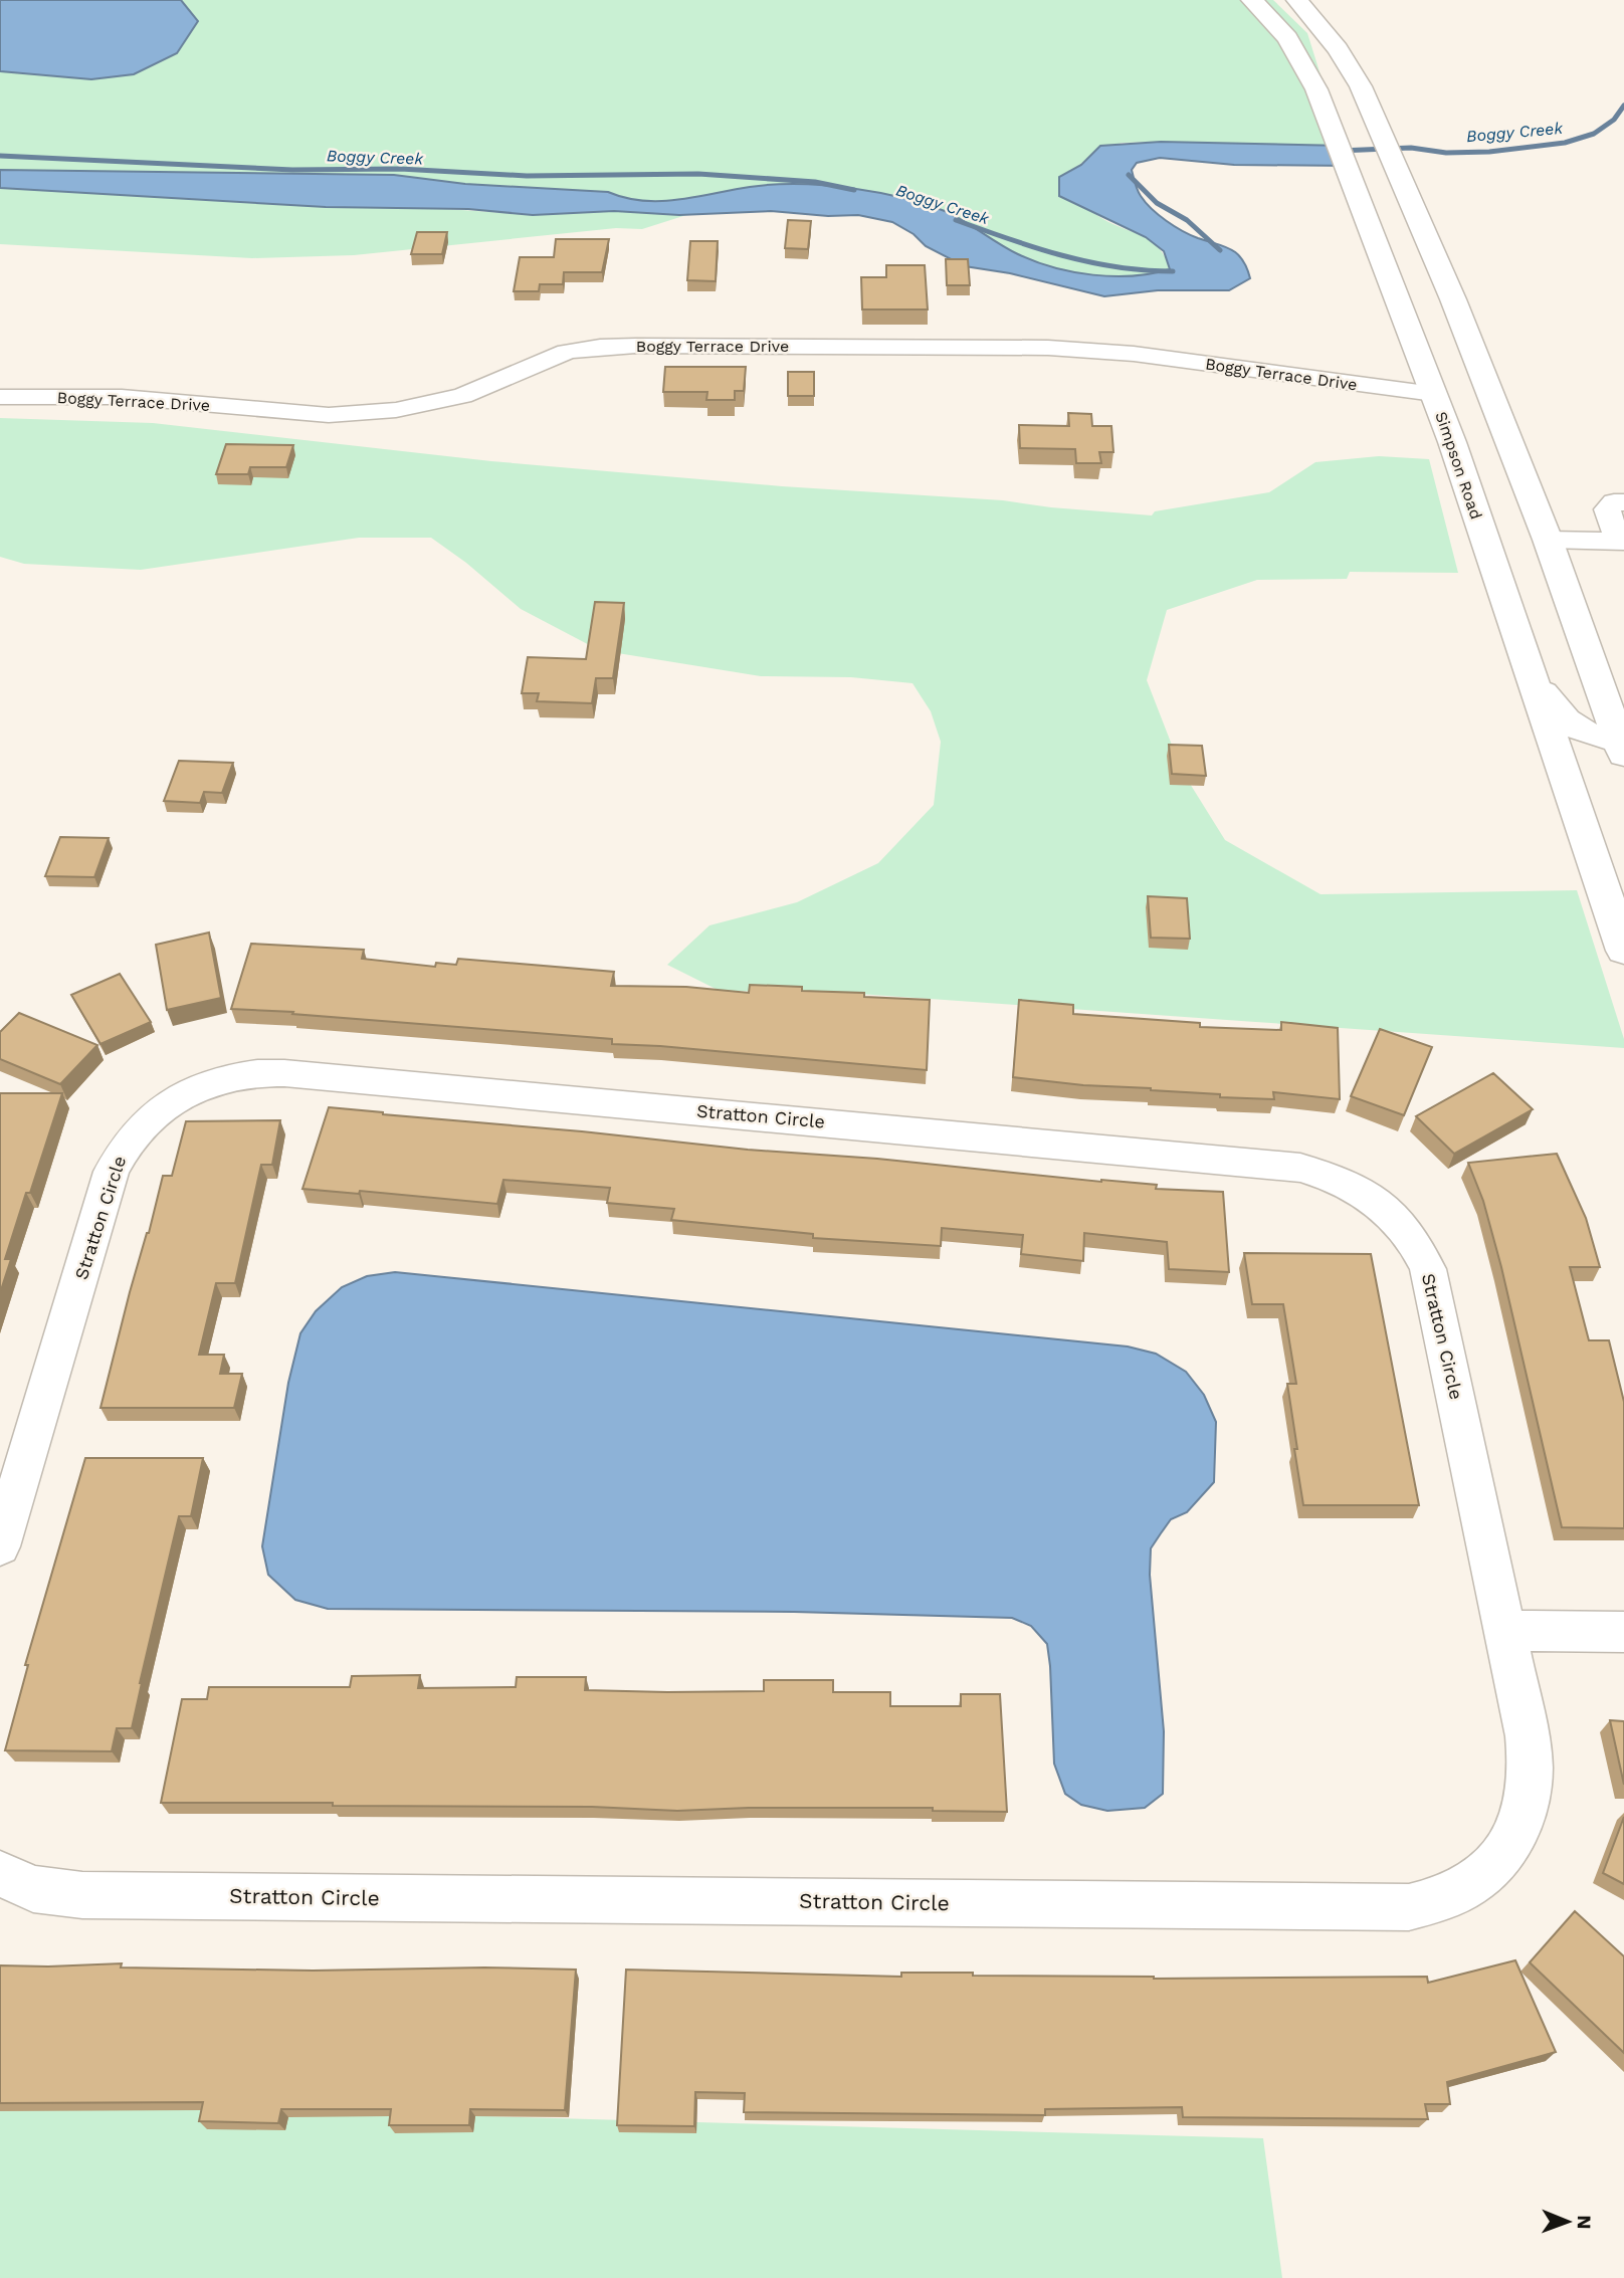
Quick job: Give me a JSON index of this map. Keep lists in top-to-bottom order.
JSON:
{
  "streets": {
    "main road": ["Simpson Road"],
    "street": ["Boggy Terrace Drive", "Stratton Circle"]
  },
  "crossings": [
    ["Boggy Terrace Drive", "Simpson Road"]
  ],
  "water": ["Boggy Creek"],
  "north": "right"
}
